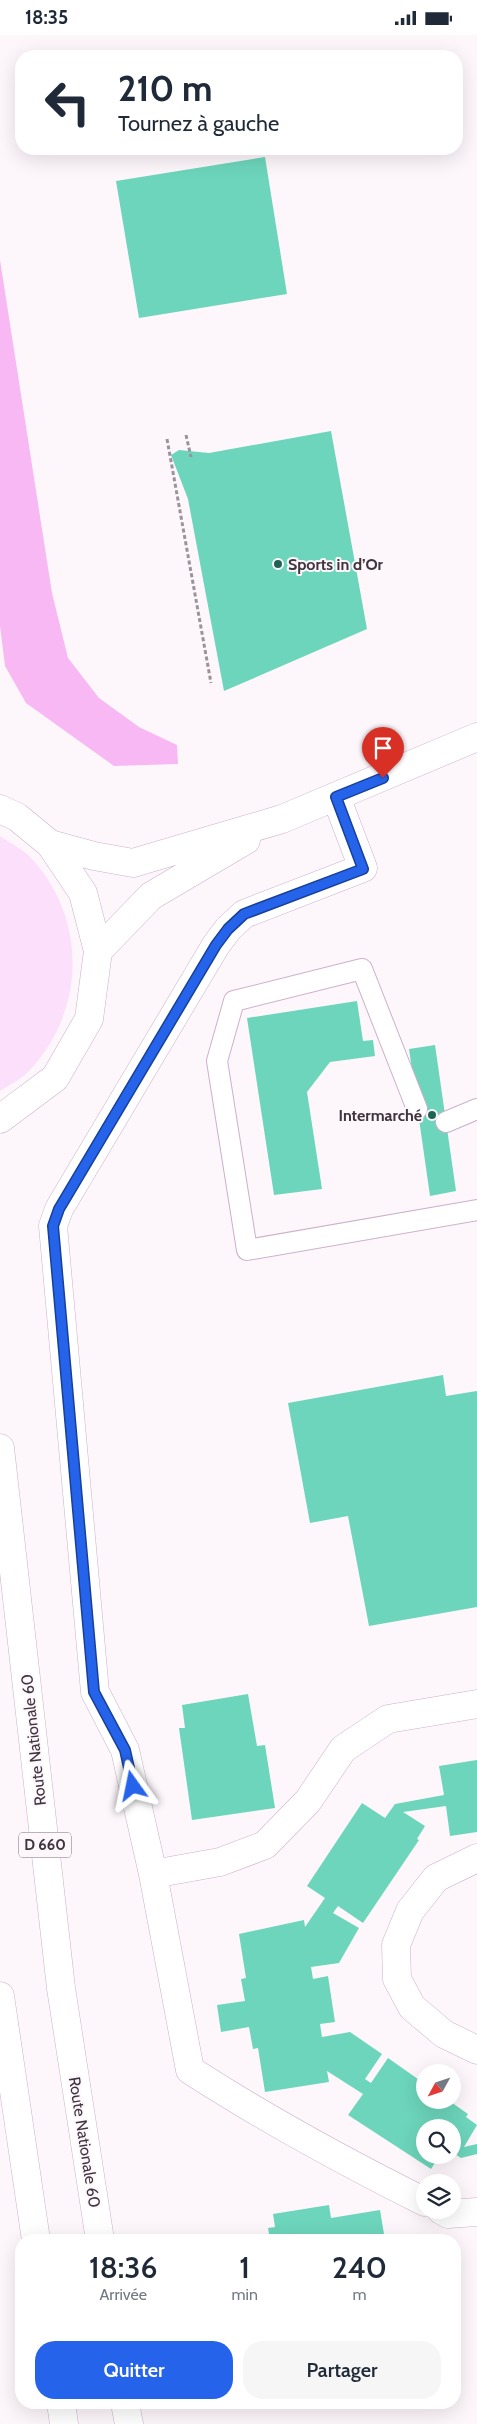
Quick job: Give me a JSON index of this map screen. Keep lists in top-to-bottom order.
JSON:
{
  "streets": {
    "street": ["Route Nationale 60", "D 660"]
  },
  "places": ["Sports in d’Or", "Intermarché"],
  "north": "bottom left",
  "page": {
    "status": "18:35",
    "turn": ["210 m", "Tournez à gauche"],
    "eta": [
      "18:36",
      "Arrivée",
      "1",
      "min",
      "240",
      "m"
    ],
    "buttons": ["Quitter", "Partager"]
  }
}
